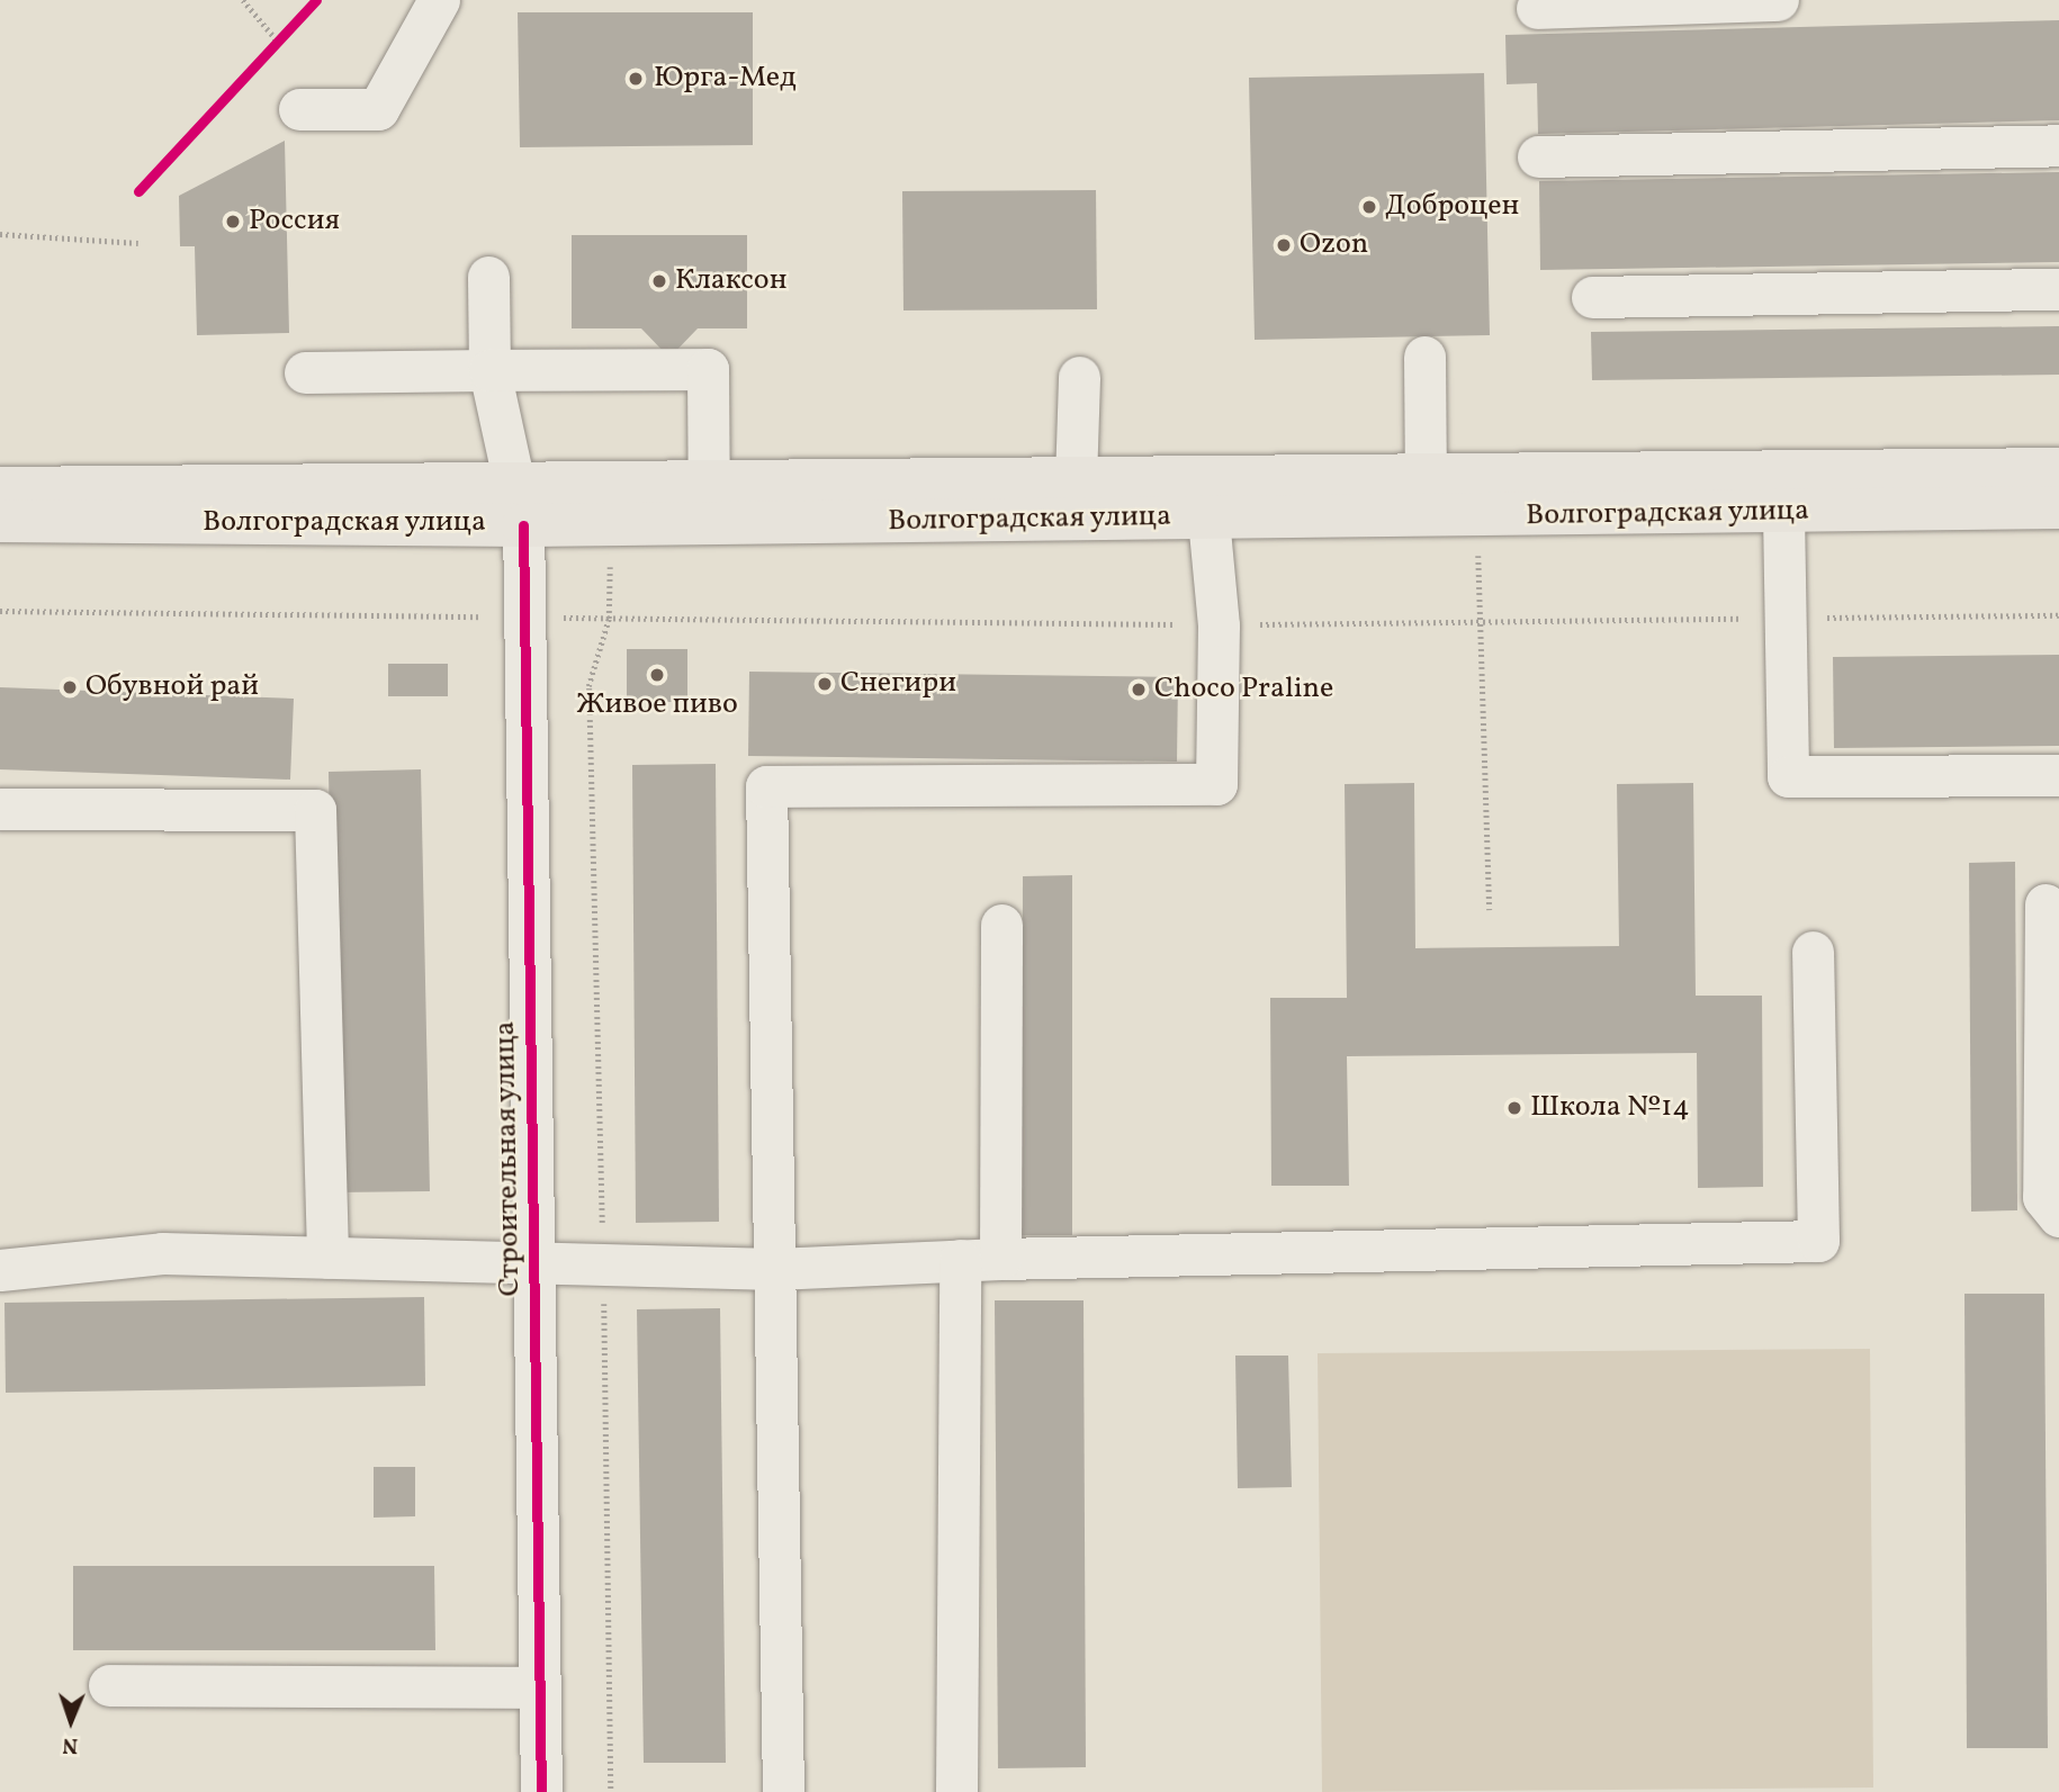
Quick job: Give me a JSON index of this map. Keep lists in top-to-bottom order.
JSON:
{
  "streets": {
    "main road": ["Волгоградская улица"],
    "street": ["Строительная улица"]
  },
  "crossings": [
    ["Волгоградская улица", "Строительная улица"]
  ],
  "places": [
    "Юрга-Мед",
    "Доброцен",
    "Россия",
    "Ozon",
    "Клаксон",
    "Живое пиво",
    "Снегири",
    "Обувной рай",
    "Choco Praline",
    "Школа №14"
  ],
  "north": "bottom"
}
